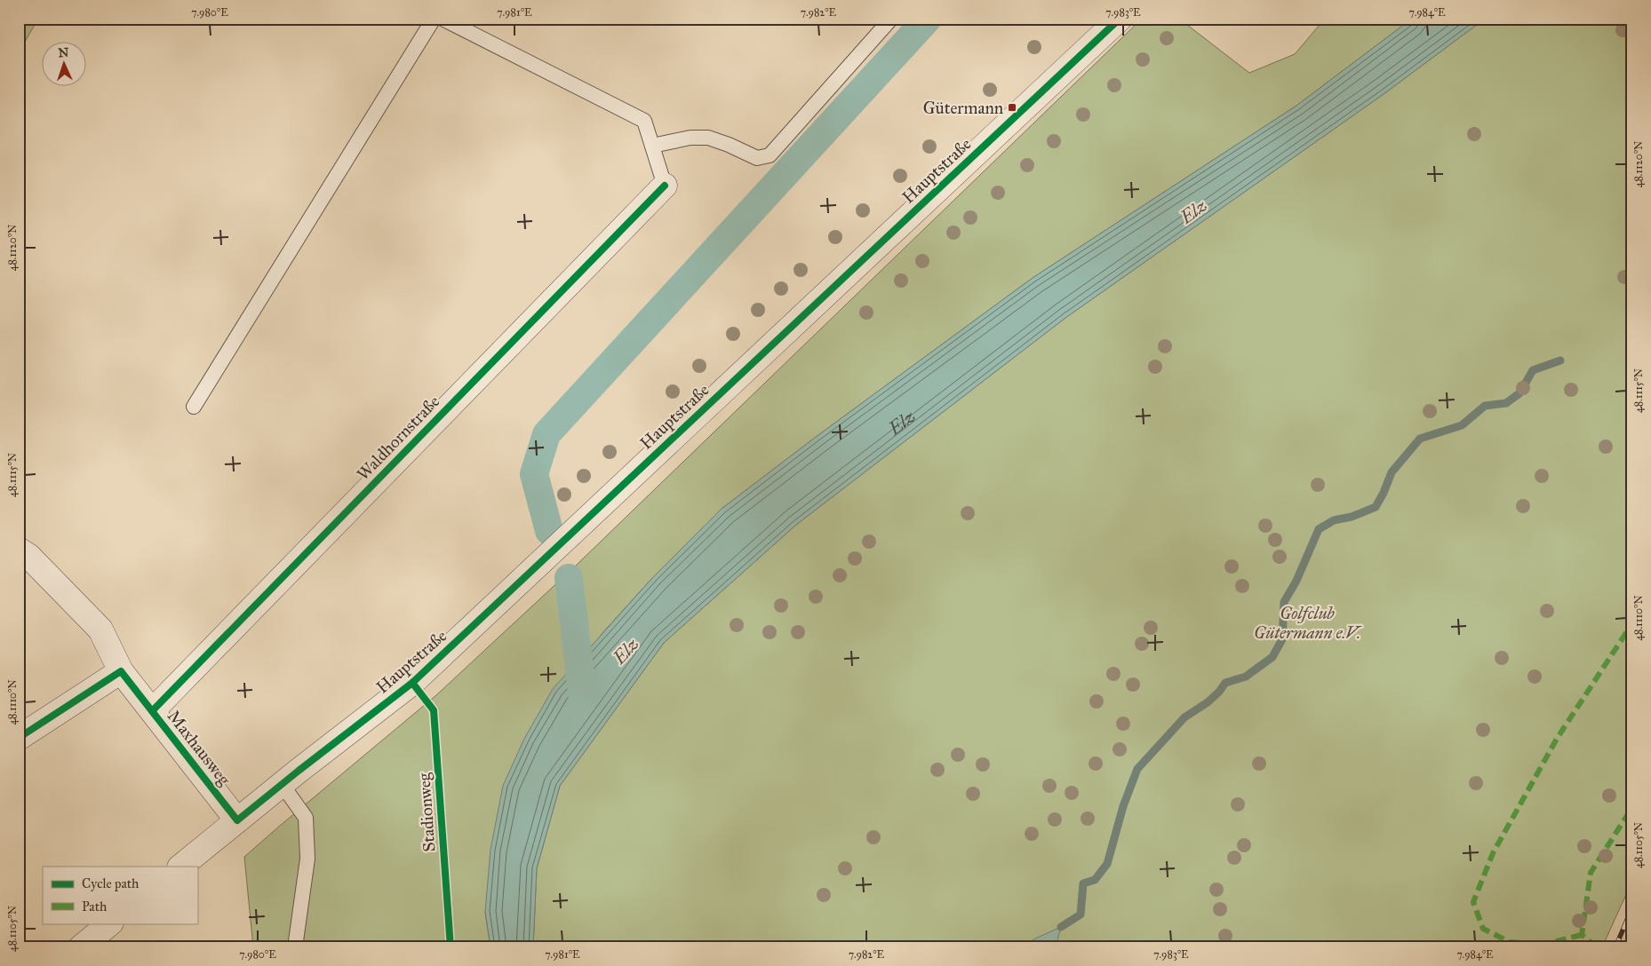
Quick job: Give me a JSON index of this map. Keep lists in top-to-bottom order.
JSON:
{
  "streets": {
    "street": ["Hauptstraße", "Waldhornstraße", "Maxhausweg"],
    "cycle path": ["Stadionweg"]
  },
  "crossings": [
    ["Hauptstraße", "Maxhausweg"],
    ["Hauptstraße", "Stadionweg"],
    ["Waldhornstraße", "Maxhausweg"]
  ],
  "water": ["Elz"],
  "parks": ["Golfclub Gütermann e.V."],
  "places": {
    "transit": ["Gütermann"]
  },
  "legend": ["Cycle path", "Path"],
  "north": "top",
  "coordinates": [
    "7.980°E",
    "7.981°E",
    "7.982°E",
    "7.983°E",
    "7.984°E",
    "48.1120°N",
    "48.1115°N",
    "48.1110°N",
    "48.1105°N"
  ]
}
